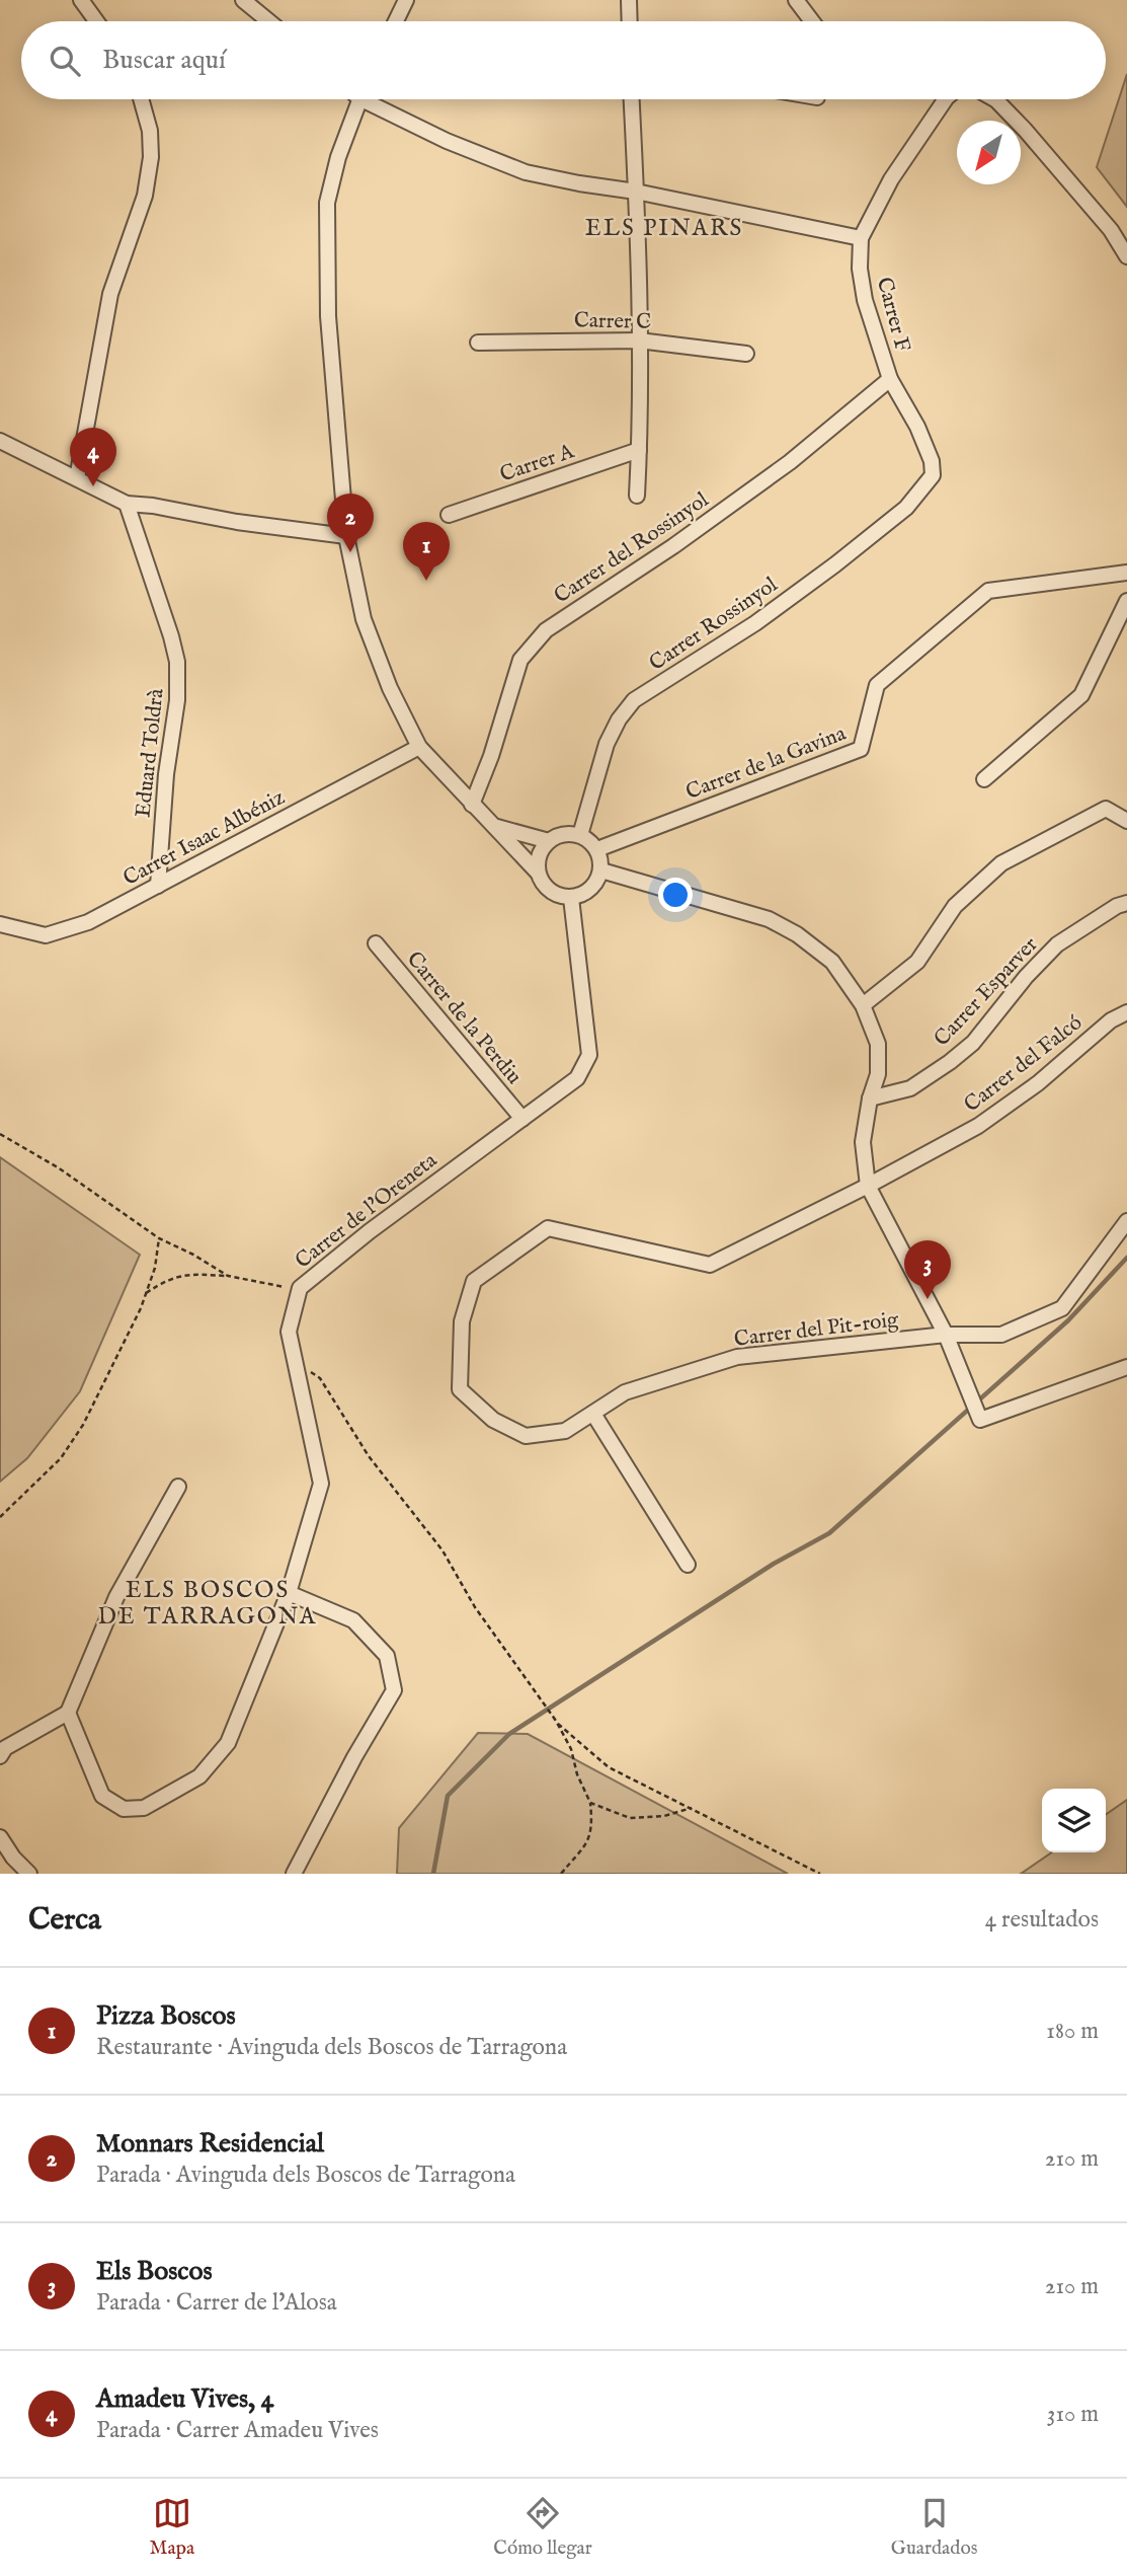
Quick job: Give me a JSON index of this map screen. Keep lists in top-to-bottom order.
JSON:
{
  "streets": {
    "street": [
      "Carrer F",
      "Carrer C",
      "Carrer A",
      "Carrer del Rossinyol",
      "Carrer Rossinyol",
      "Eduard Toldrà",
      "Carrer de la Gavina",
      "Carrer Isaac Albéniz",
      "Carrer Esparver",
      "Carrer de la Perdiu",
      "Carrer del Falcó",
      "Carrer de l'Oreneta",
      "Carrer del Pit-roig"
    ]
  },
  "crossings": [
    ["Carrer F", "Carrer del Rossinyol"],
    ["Carrer F", "Carrer Rossinyol"],
    ["Carrer Rossinyol", "Carrer de la Gavina"],
    ["Carrer Rossinyol", "Carrer de l'Oreneta"],
    ["Eduard Toldrà", "Carrer Isaac Albéniz"],
    ["Carrer de la Gavina", "Carrer de l'Oreneta"],
    ["Carrer de la Perdiu", "Carrer de l'Oreneta"],
    ["Carrer del Falcó", "Carrer del Pit-roig"]
  ],
  "districts": ["ELS PINARS", "ELS BOSCOS DE TARRAGONA"],
  "north": "bottom left",
  "page": {
    "search": "Buscar aquí",
    "pins": [
      "4",
      "2",
      "1",
      "3"
    ],
    "heading": ["Cerca", "4 resultados"],
    "list": [
      {
        "mark": "1",
        "name": "Pizza Boscos",
        "note": "Restaurante · Avinguda dels Boscos de Tarragona",
        "value": "180 m"
      },
      {
        "mark": "2",
        "name": "Monnars Residencial",
        "note": "Parada · Avinguda dels Boscos de Tarragona",
        "value": "210 m"
      },
      {
        "mark": "3",
        "name": "Els Boscos",
        "note": "Parada · Carrer de l'Alosa",
        "value": "210 m"
      },
      {
        "mark": "4",
        "name": "Amadeu Vives, 4",
        "note": "Parada · Carrer Amadeu Vives",
        "value": "310 m"
      }
    ],
    "nav": ["Mapa", "Cómo llegar", "Guardados"]
  }
}
